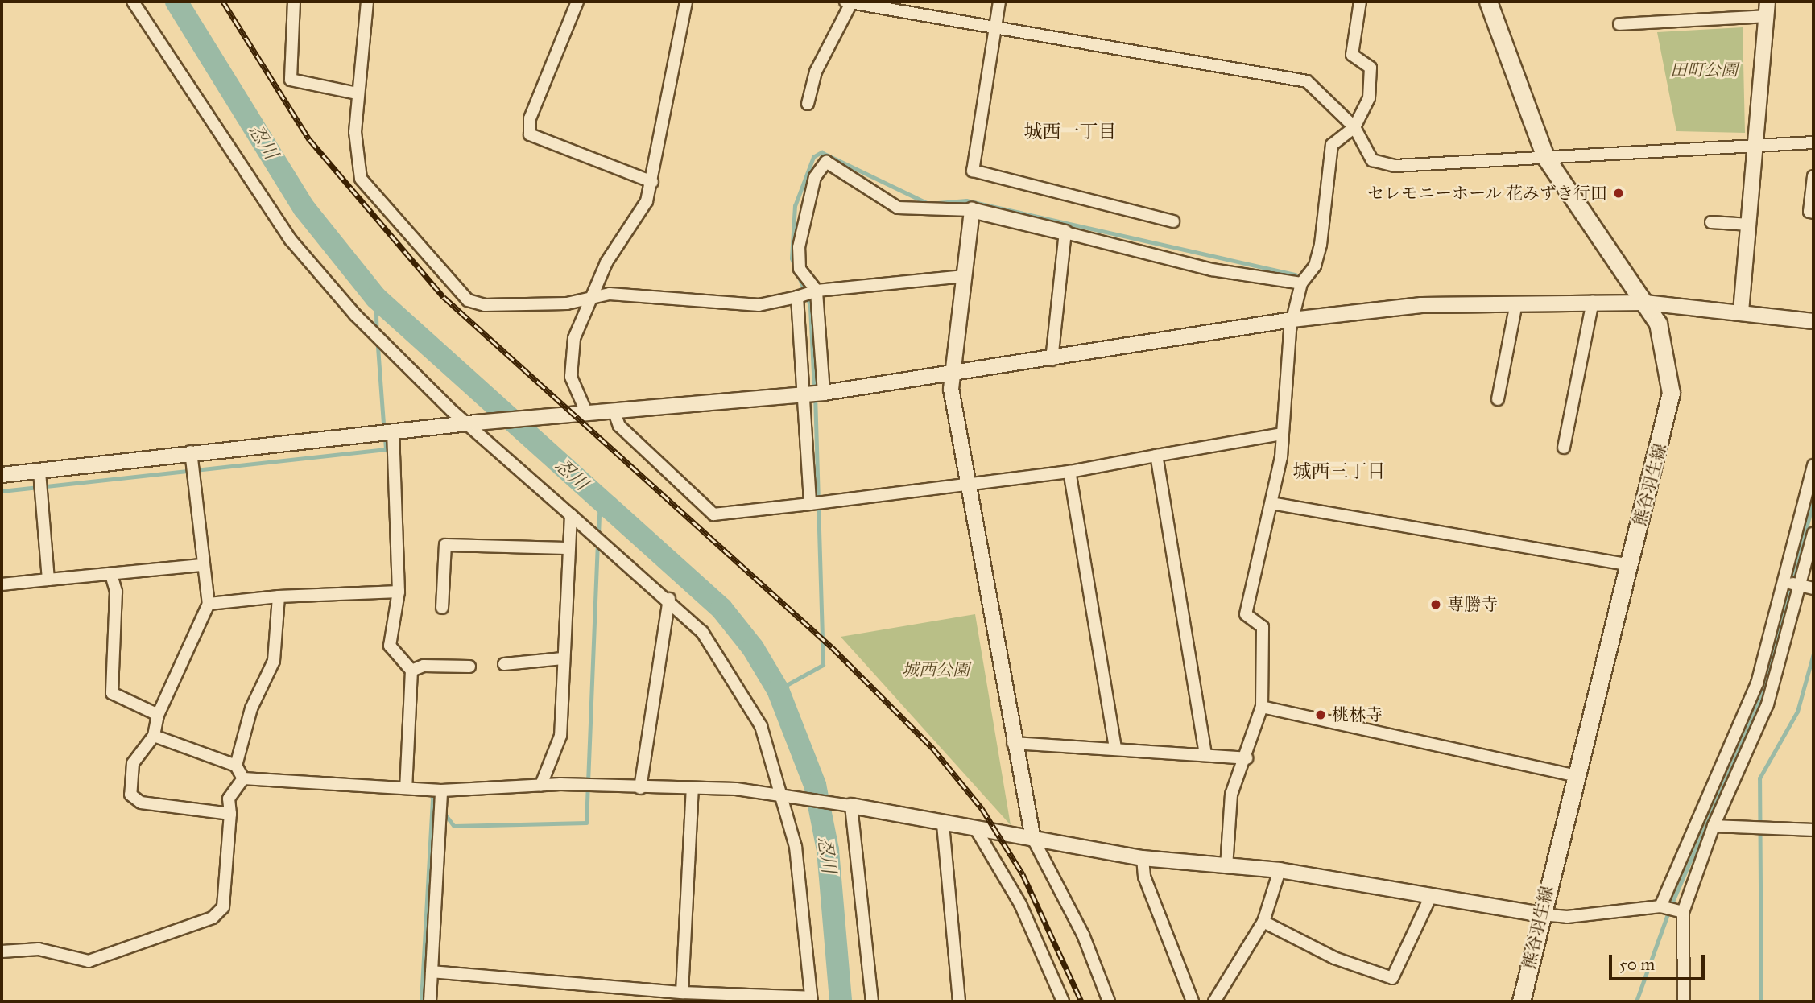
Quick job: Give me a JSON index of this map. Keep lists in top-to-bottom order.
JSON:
{
  "streets": {
    "main road": ["熊谷羽生線"]
  },
  "districts": ["城西一丁目", "城西三丁目"],
  "water": ["忍川"],
  "parks": ["田町公園", "城西公園"],
  "places": ["セレモニーホール 花みずき行田", "専勝寺", "桃林寺"],
  "scale_bar": "50 m"
}
